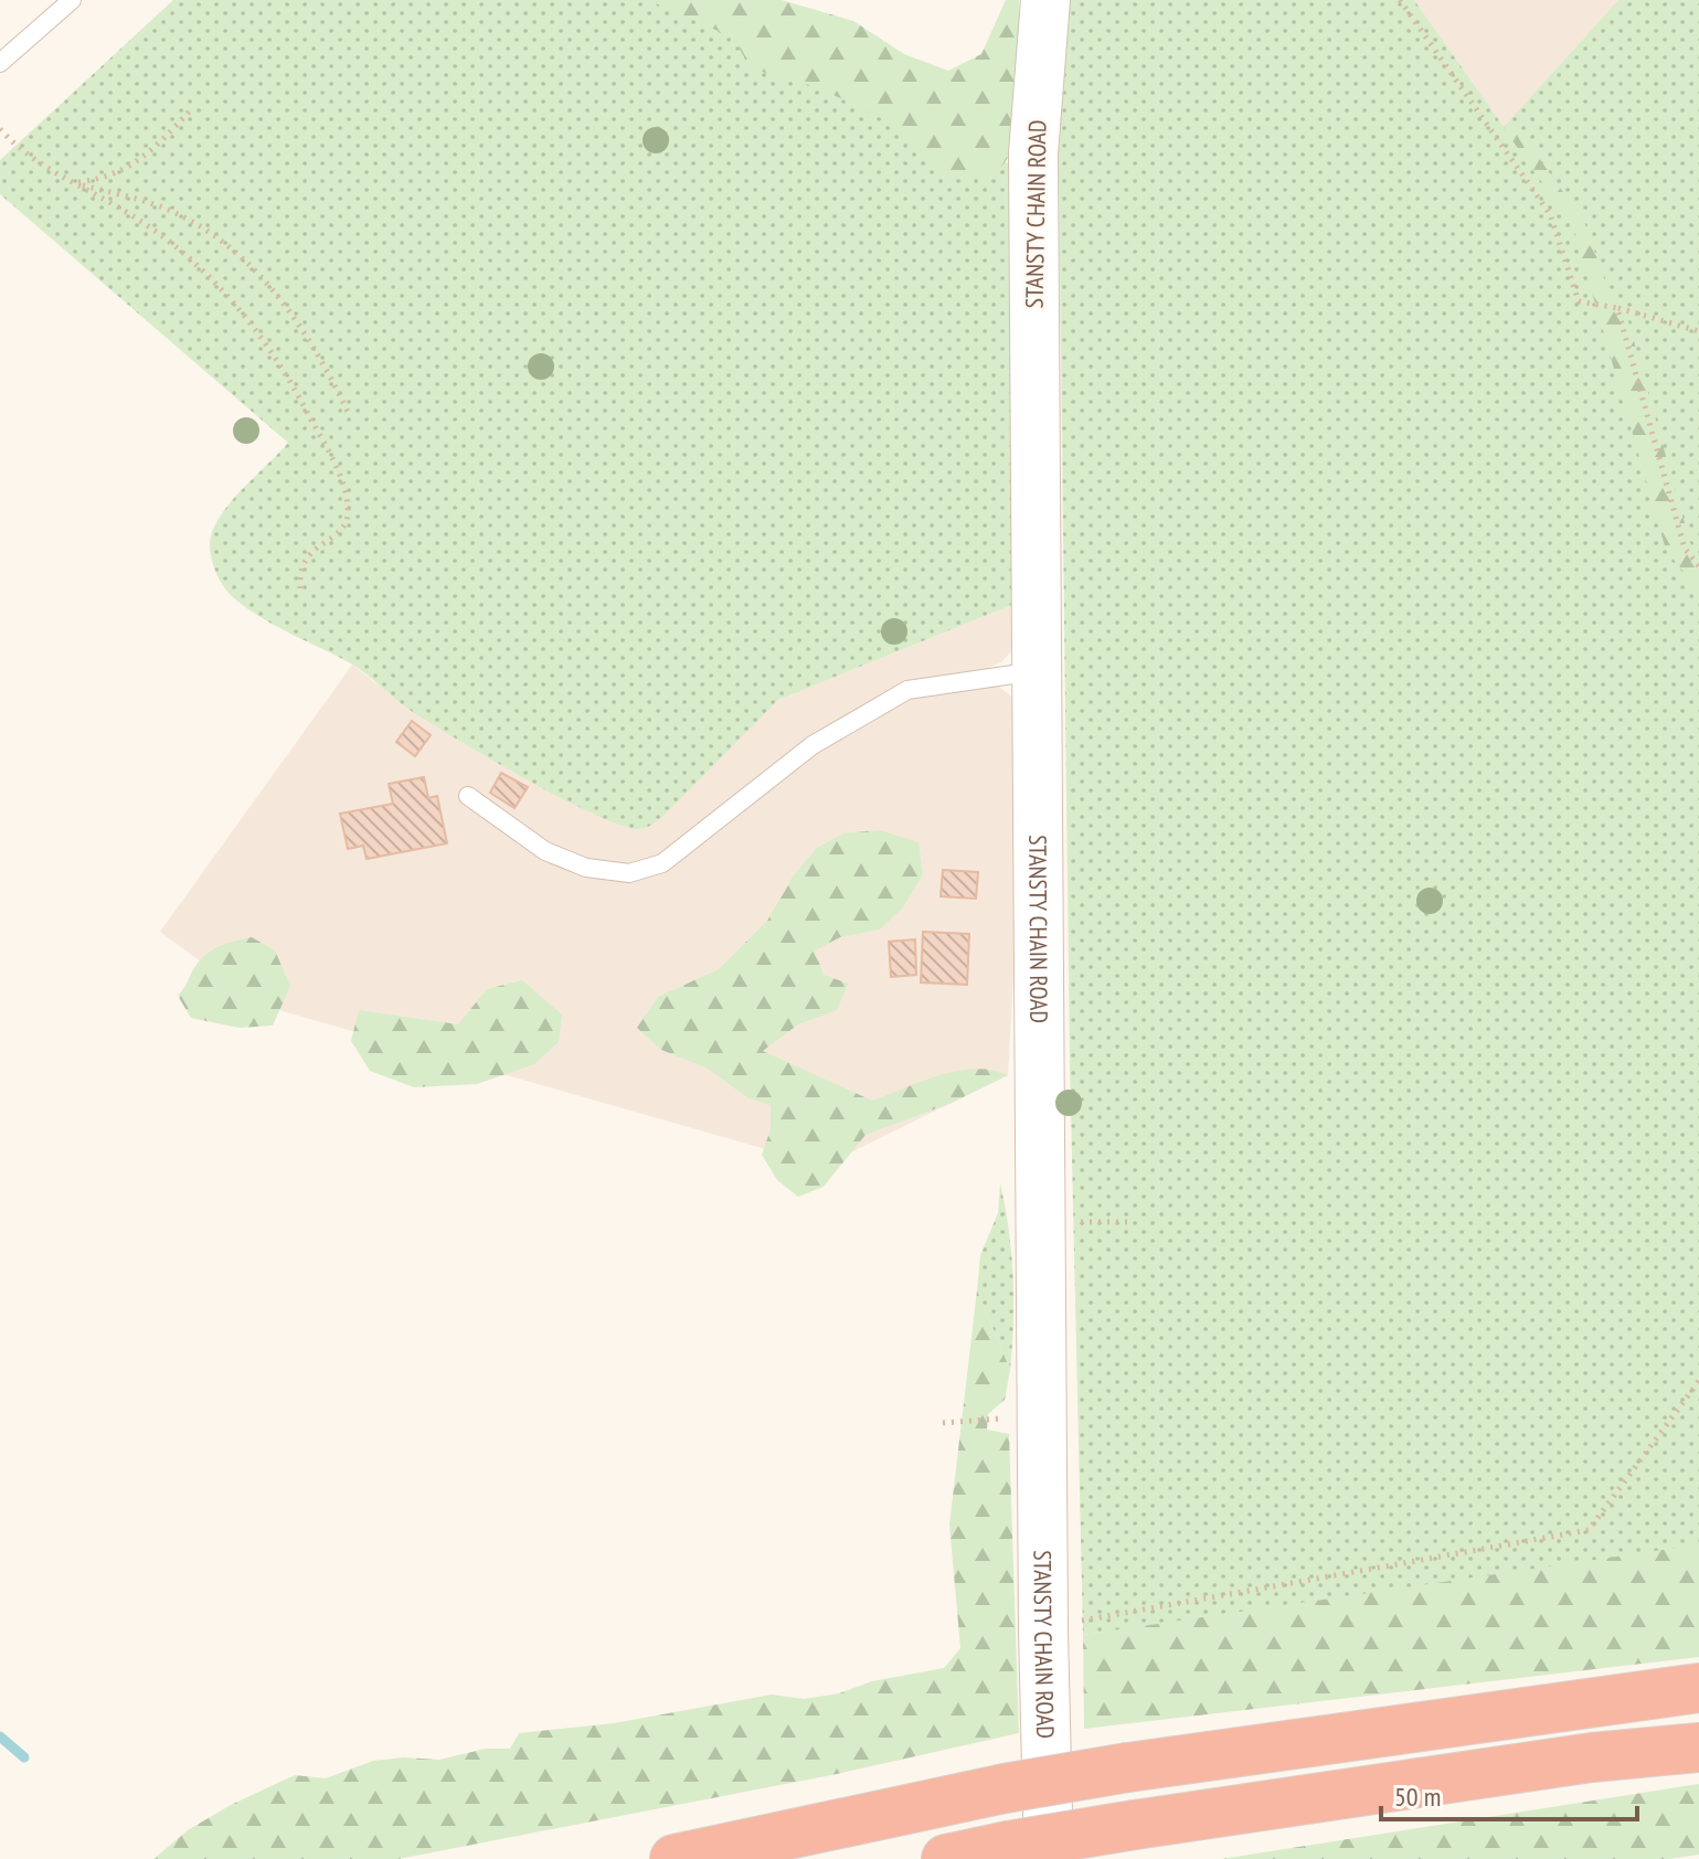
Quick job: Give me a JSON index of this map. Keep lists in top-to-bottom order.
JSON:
{
  "streets": {
    "street": ["STANSTY CHAIN ROAD"]
  },
  "scale_bar": "50 m"
}
